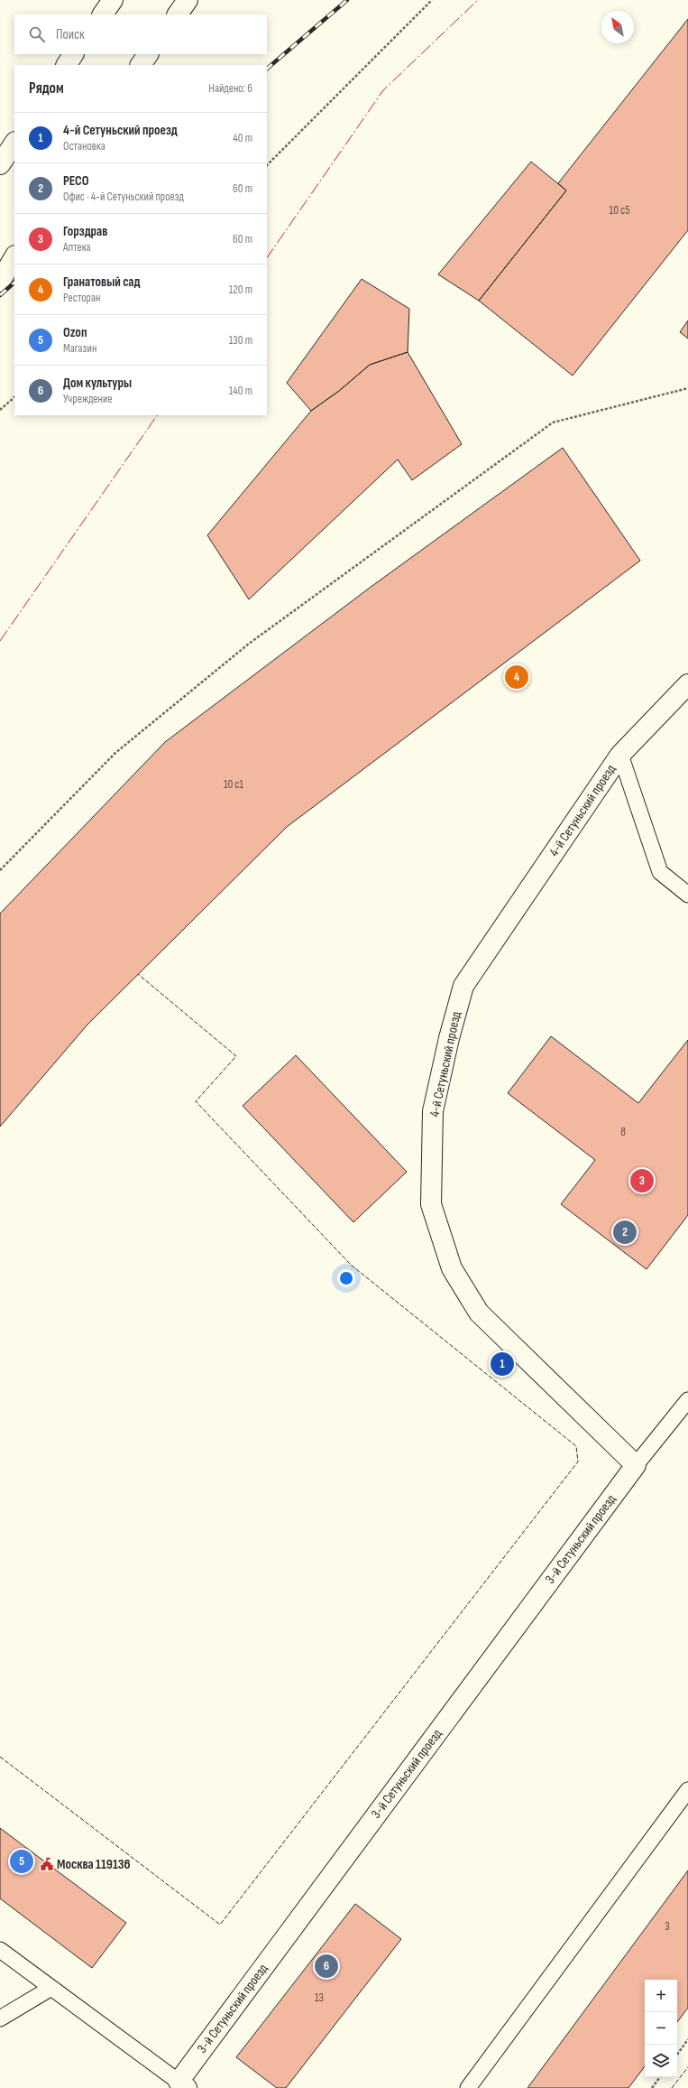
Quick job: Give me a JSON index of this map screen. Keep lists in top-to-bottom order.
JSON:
{
  "streets": {
    "street": ["4-й Сетуньский проезд", "3-й Сетуньский проезд"]
  },
  "crossings": [
    ["4-й Сетуньский проезд", "3-й Сетуньский проезд"]
  ],
  "places": {
    "public building": ["Москва 119136"]
  },
  "house_numbers": [
    "10 с5",
    "10 с1",
    "8",
    "3",
    "13"
  ],
  "north": "top left",
  "page": {
    "search": "Поиск",
    "heading": ["Рядом", "Найдено: 6"],
    "list": [
      {
        "mark": "1",
        "name": "4-й Сетуньский проезд",
        "note": "Остановка",
        "value": "40 m"
      },
      {
        "mark": "2",
        "name": "РЕСО",
        "note": "Офис · 4-й Сетуньский проезд",
        "value": "60 m"
      },
      {
        "mark": "3",
        "name": "Горздрав",
        "note": "Аптека",
        "value": "60 m"
      },
      {
        "mark": "4",
        "name": "Гранатовый сад",
        "note": "Ресторан",
        "value": "120 m"
      },
      {
        "mark": "5",
        "name": "Ozon",
        "note": "Магазин",
        "value": "130 m"
      },
      {
        "mark": "6",
        "name": "Дом культуры",
        "note": "Учреждение",
        "value": "140 m"
      }
    ],
    "pins": [
      "4",
      "3",
      "2",
      "1",
      "5",
      "6"
    ],
    "map_buttons": ["+", "−"]
  }
}
